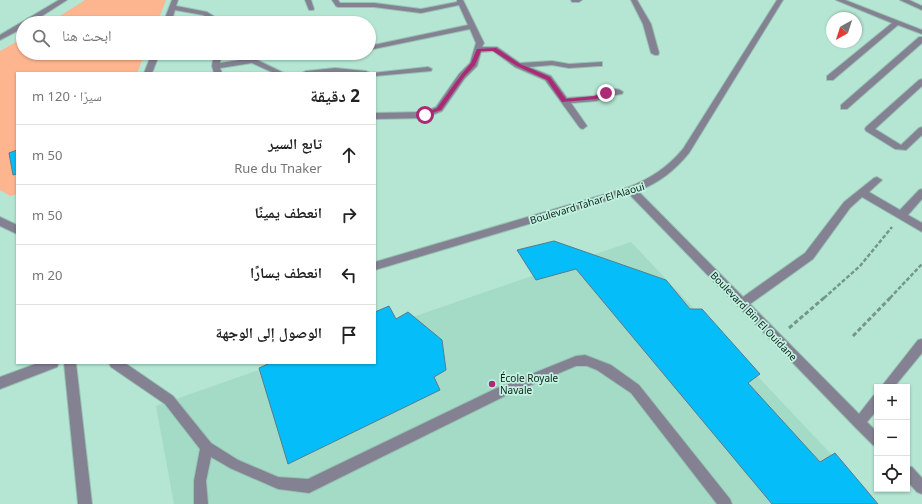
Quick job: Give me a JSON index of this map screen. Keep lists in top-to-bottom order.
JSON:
{
  "streets": {
    "street": ["Boulevard Tahar El Alaoui", "Boulevard Bin El Ouidane"]
  },
  "crossings": [
    ["Boulevard Tahar El Alaoui", "Boulevard Bin El Ouidane"]
  ],
  "places": ["École Royale Navale"],
  "north": "bottom left",
  "page": {
    "search": "ابحث هنا",
    "heading": ["2 دقيقة", "سيرًا · 120 m"],
    "list": [
      ["تابع السير", "Rue du Tnaker", "50 m"],
      ["انعطف يمينًا", "50 m"],
      ["انعطف يسارًا", "20 m"],
      "الوصول إلى الوجهة"
    ],
    "map_buttons": ["+", "−"]
  }
}
